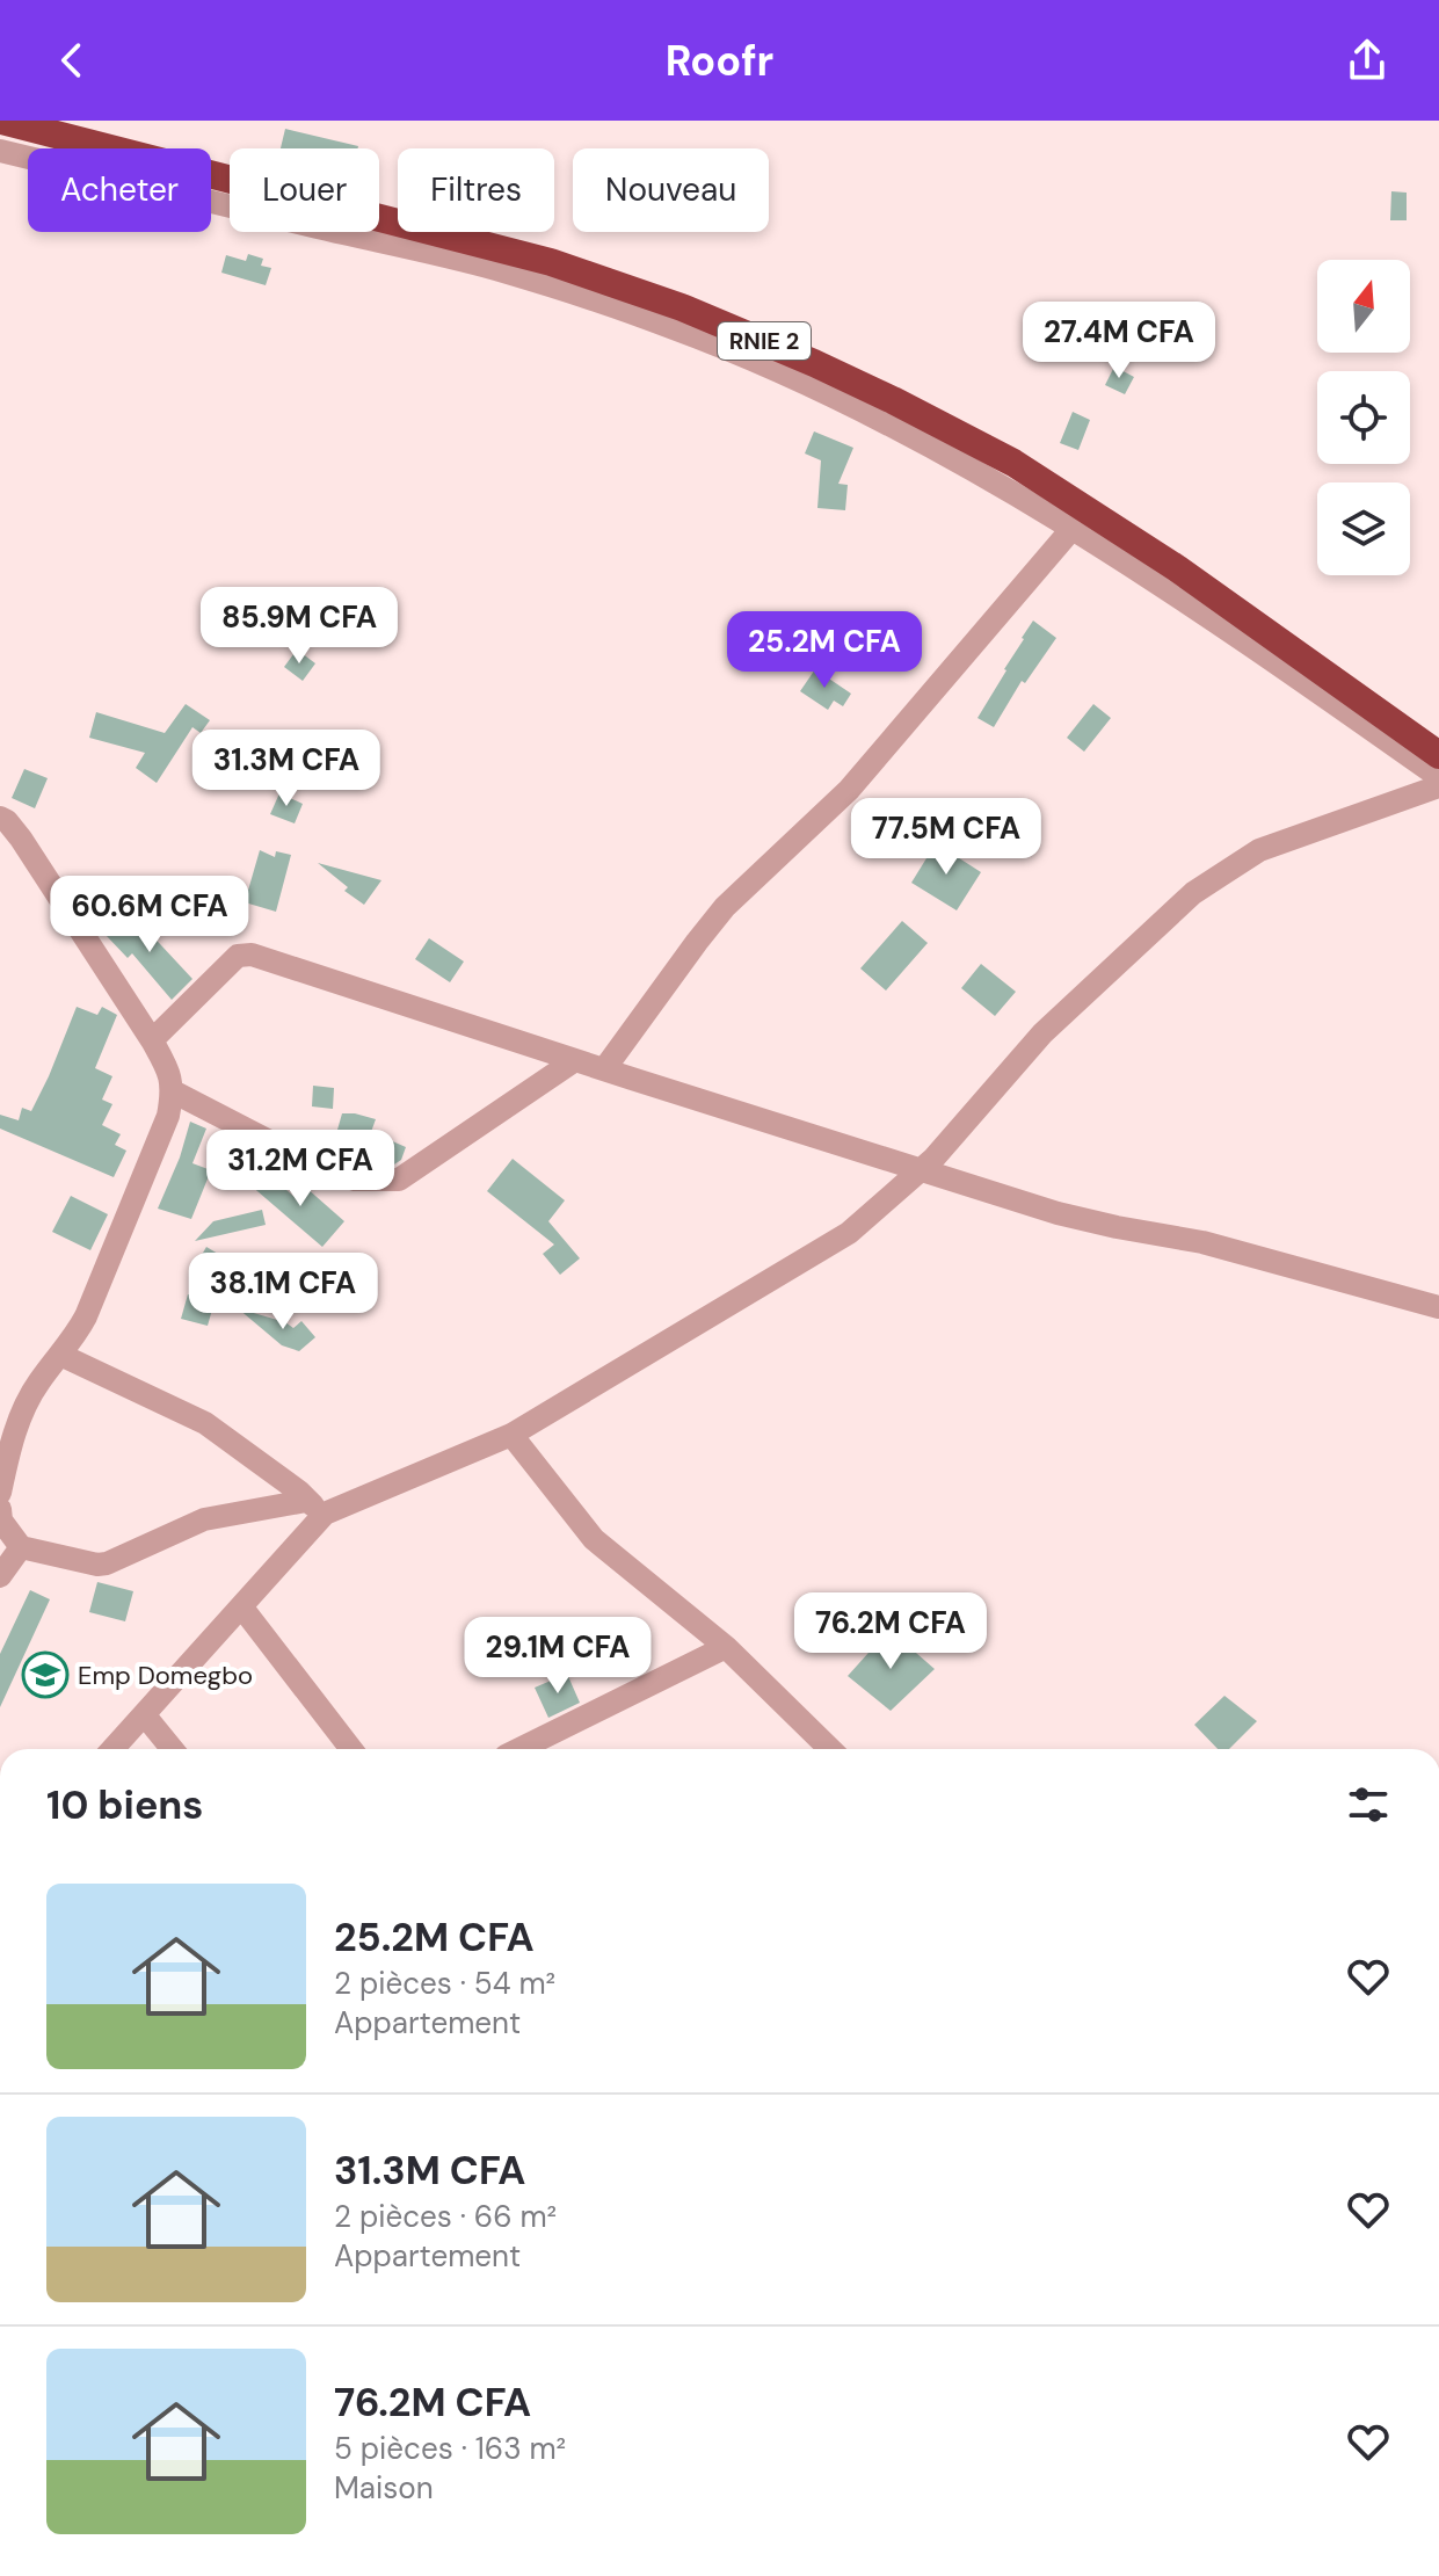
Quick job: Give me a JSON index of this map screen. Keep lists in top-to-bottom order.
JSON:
{
  "streets": {
    "highway": ["RNIE 2"]
  },
  "places": {
    "school or university": ["Emp Domegbo"]
  },
  "north": "top",
  "page": {
    "header": "Roofr",
    "chip": [
      "Acheter",
      "Louer",
      "Filtres",
      "Nouveau"
    ],
    "price": [
      "27.4M CFA",
      "85.9M CFA",
      "25.2M CFA",
      "31.3M CFA",
      "77.5M CFA",
      "60.6M CFA",
      "31.2M CFA",
      "38.1M CFA",
      "76.2M CFA",
      "29.1M CFA"
    ],
    "heading": "10 biens",
    "list": [
      {
        "name": "25.2M CFA",
        "note": "2 pièces · 54 m² · Appartement"
      },
      {
        "name": "31.3M CFA",
        "note": "2 pièces · 66 m² · Appartement"
      },
      {
        "name": "76.2M CFA",
        "note": "5 pièces · 163 m² · Maison"
      }
    ]
  }
}
